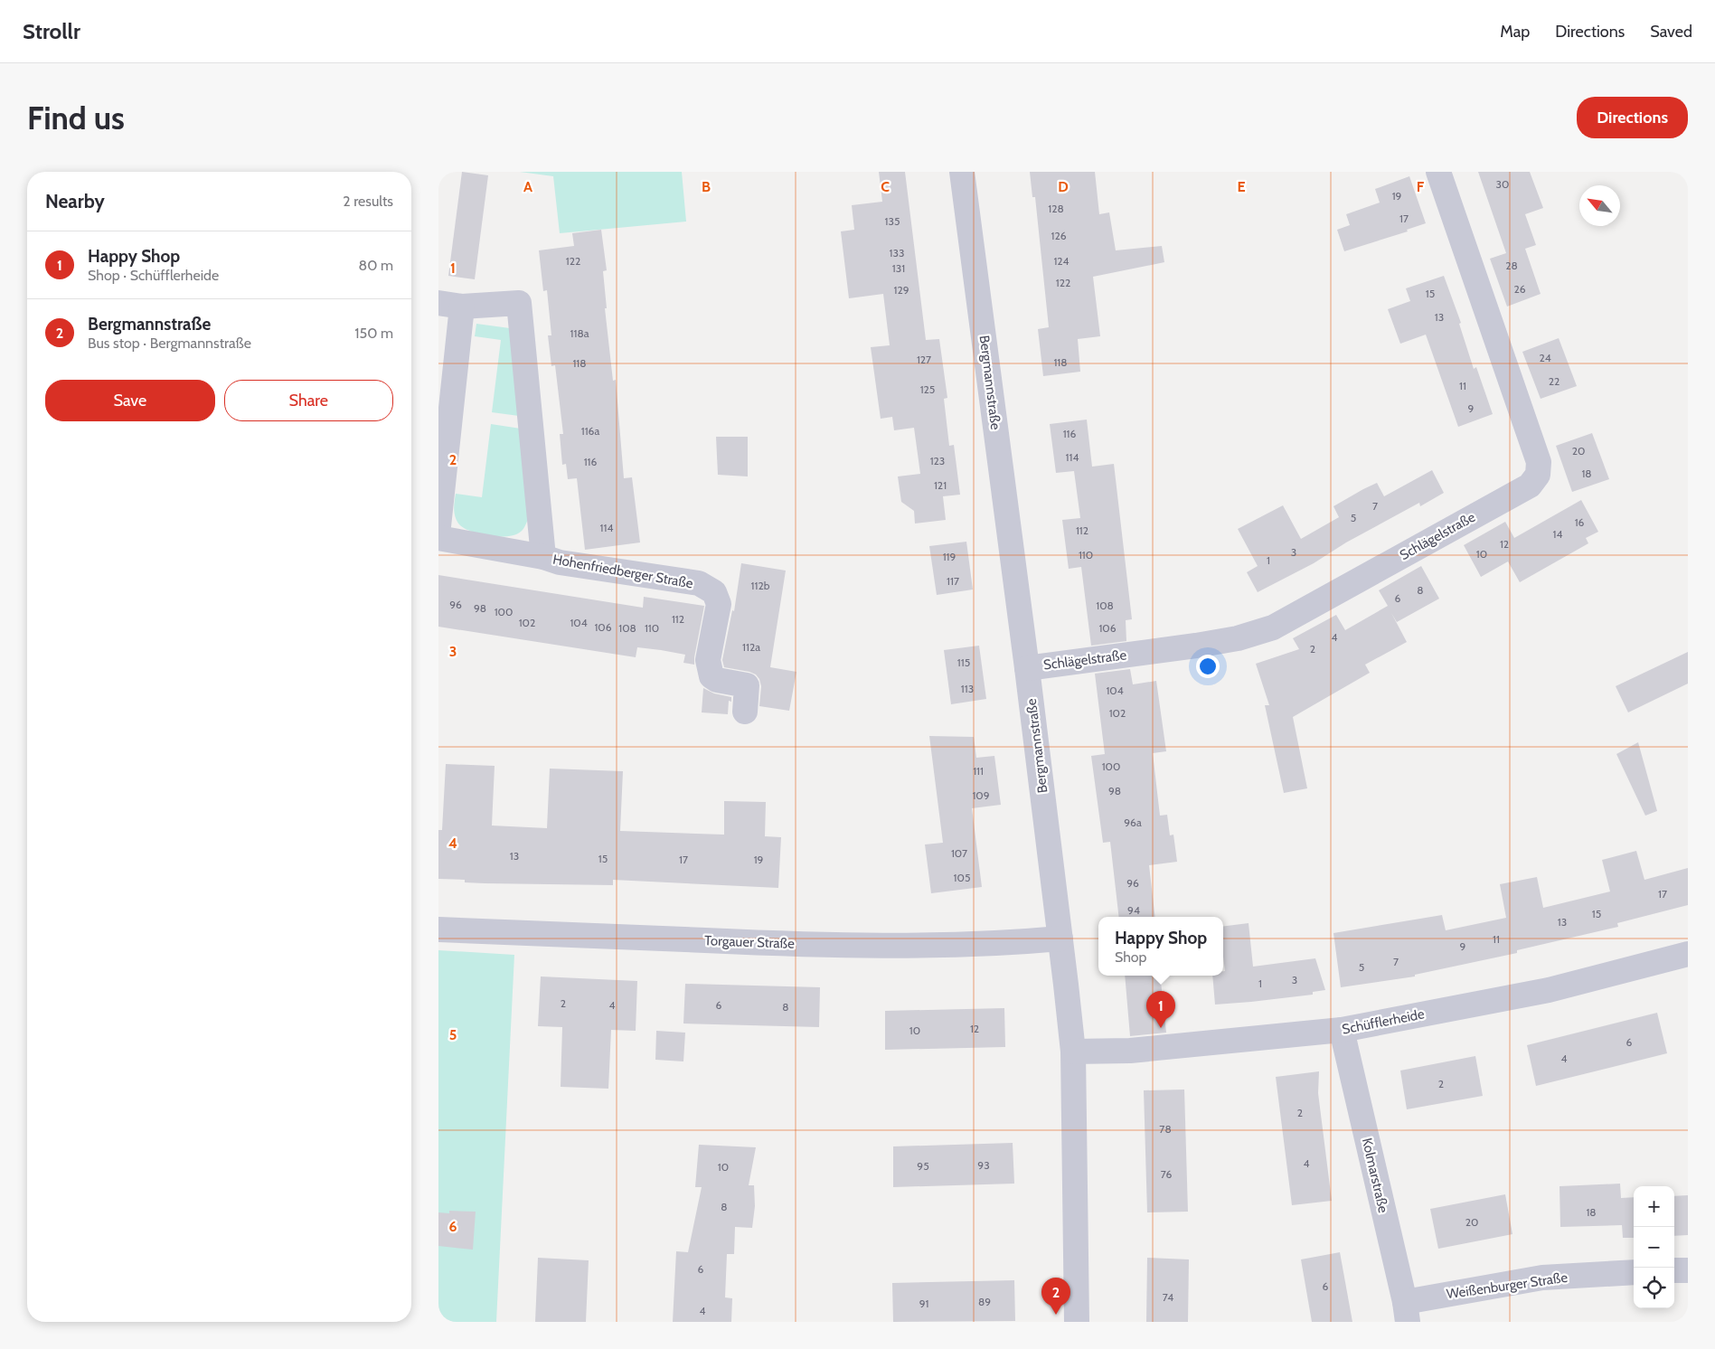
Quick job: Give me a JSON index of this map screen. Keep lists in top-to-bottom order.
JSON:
{
  "streets": {
    "street": [
      "Bergmannstraße",
      "Schlägelstraße",
      "Hohenfriedberger Straße",
      "Torgauer Straße",
      "Schüfflerheide",
      "Kolmarstraße",
      "Weißenburger Straße"
    ]
  },
  "crossings": [
    ["Bergmannstraße", "Schlägelstraße"],
    ["Bergmannstraße", "Torgauer Straße"],
    ["Bergmannstraße", "Schüfflerheide"],
    ["Schüfflerheide", "Kolmarstraße"],
    ["Kolmarstraße", "Weißenburger Straße"]
  ],
  "house_numbers": [
    "30",
    "19",
    "128",
    "17",
    "135",
    "126",
    "133",
    "122",
    "124",
    "28",
    "131",
    "122",
    "26",
    "129",
    "15",
    "13",
    "118a",
    "24",
    "127",
    "118",
    "118",
    "22",
    "11",
    "125",
    "9",
    "116a",
    "116",
    "20",
    "114",
    "123",
    "116",
    "18",
    "121",
    "7",
    "5",
    "16",
    "114",
    "112",
    "14",
    "12",
    "3",
    "10",
    "110",
    "119",
    "1",
    "117",
    "112b",
    "8",
    "6",
    "96",
    "108",
    "98",
    "100",
    "112",
    "102",
    "104",
    "106",
    "108",
    "110",
    "106",
    "4",
    "112a",
    "2",
    "115",
    "113",
    "104",
    "102",
    "100",
    "111",
    "98",
    "109",
    "96a",
    "107",
    "13",
    "15",
    "17",
    "19",
    "105",
    "96",
    "17",
    "94",
    "15",
    "13",
    "11",
    "9",
    "7",
    "5",
    "3",
    "1",
    "2",
    "4",
    "6",
    "8",
    "12",
    "10",
    "6",
    "4",
    "2",
    "2",
    "78",
    "4",
    "93",
    "95",
    "10",
    "76",
    "8",
    "18",
    "20",
    "6",
    "6",
    "74",
    "89",
    "91",
    "4"
  ],
  "north": "top left",
  "page": {
    "header": "Strollr",
    "nav": ["Map", "Directions", "Saved"],
    "buttons": [
      "Directions",
      ["Save", "Share"]
    ],
    "title": "Find us",
    "heading": ["Nearby", "2 results"],
    "list": [
      {
        "mark": "1",
        "name": "Happy Shop",
        "note": "Shop · Schüfflerheide",
        "value": "80 m"
      },
      {
        "mark": "2",
        "name": "Bergmannstraße",
        "note": "Bus stop · Bergmannstraße",
        "value": "150 m"
      }
    ],
    "popup": ["Happy Shop", "Shop"],
    "pins": ["1", "2"],
    "map_buttons": ["+", "−"]
  },
  "grid": {
    "columns": [
      "A",
      "B",
      "C",
      "D",
      "E",
      "F"
    ],
    "rows": [
      "1",
      "2",
      "3",
      "4",
      "5",
      "6"
    ]
  }
}
